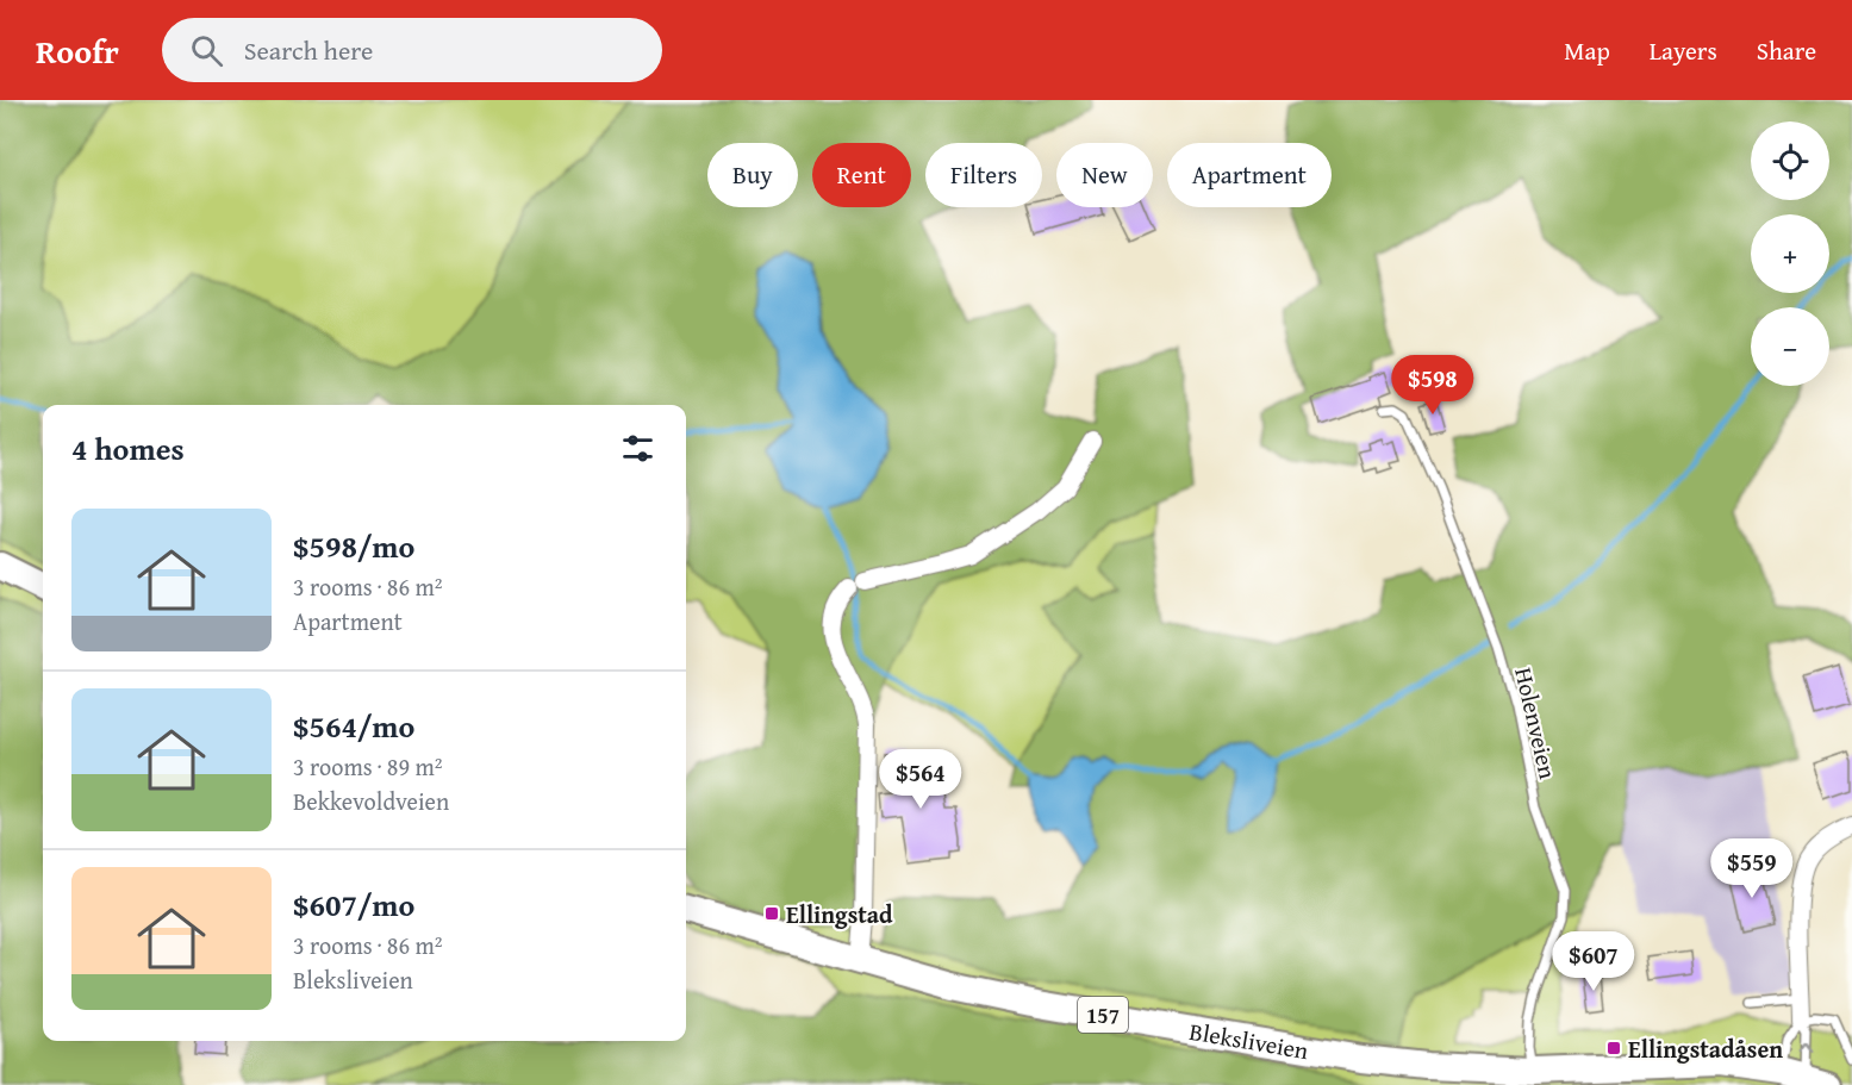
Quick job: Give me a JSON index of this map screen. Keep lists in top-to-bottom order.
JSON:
{
  "streets": {
    "main road": ["157", "Bleksliveien"],
    "lane": ["Holenveien"]
  },
  "crossings": [
    ["Holenveien", "Bleksliveien"]
  ],
  "places": {
    "transit": ["Ellingstad", "Ellingstadåsen"]
  },
  "page": {
    "header": "Roofr",
    "search": "Search here",
    "nav": ["Map", "Layers", "Share"],
    "map_buttons": ["+", "−"],
    "chip": [
      "Buy",
      "Rent",
      "Filters",
      "New",
      "Apartment"
    ],
    "price": [
      "$598",
      "$564",
      "$559",
      "$607"
    ],
    "heading": "4 homes",
    "list": [
      {
        "name": "$598/mo",
        "note": "3 rooms · 86 m² · Apartment"
      },
      {
        "name": "$564/mo",
        "note": "3 rooms · 89 m² · Bekkevoldveien"
      },
      {
        "name": "$607/mo",
        "note": "3 rooms · 86 m² · Bleksliveien"
      }
    ]
  }
}
